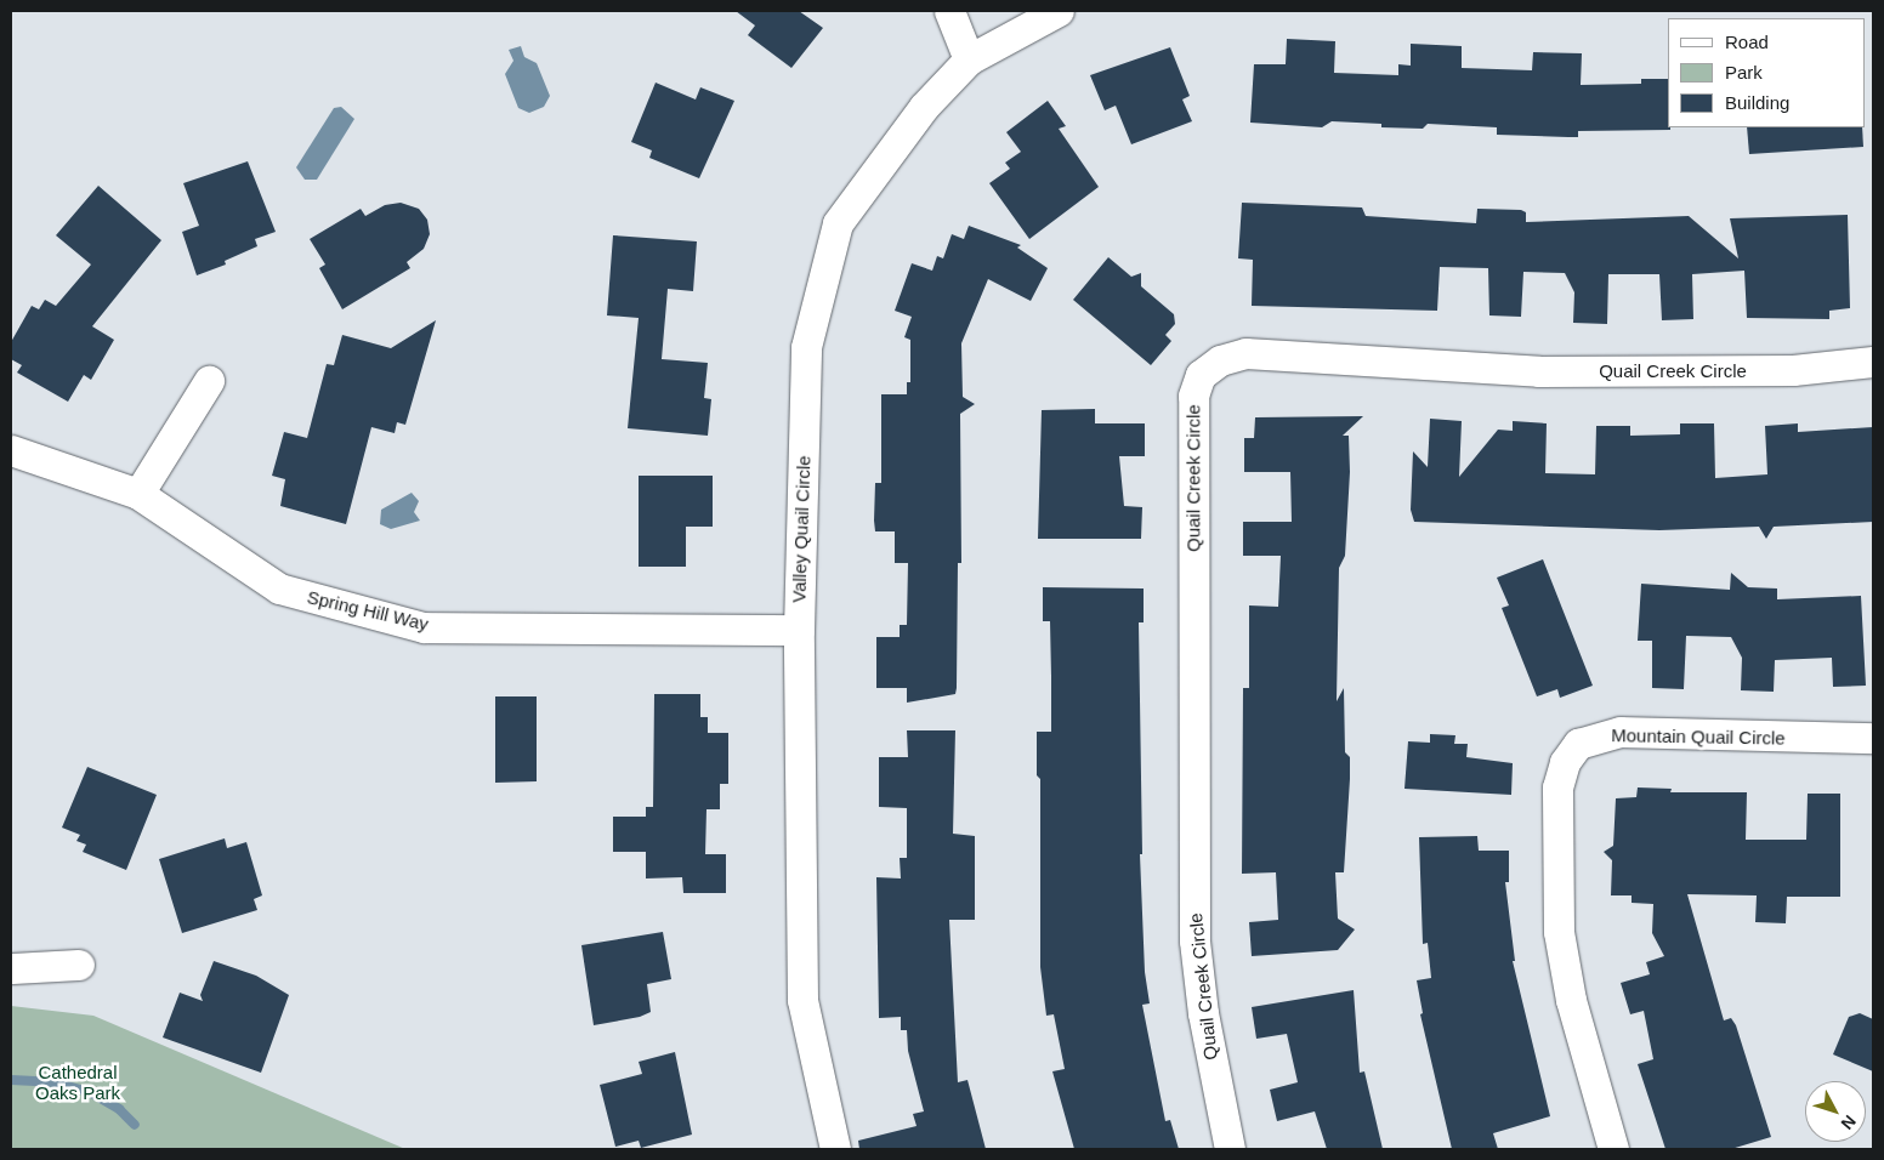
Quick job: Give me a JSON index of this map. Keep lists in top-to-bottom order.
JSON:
{
  "streets": {
    "street": [
      "Quail Creek Circle",
      "Valley Quail Circle",
      "Spring Hill Way",
      "Mountain Quail Circle"
    ]
  },
  "crossings": [
    ["Valley Quail Circle", "Spring Hill Way"]
  ],
  "parks": ["Cathedral Oaks Park"],
  "legend": ["Road", "Park", "Building"],
  "north": "bottom right"
}
